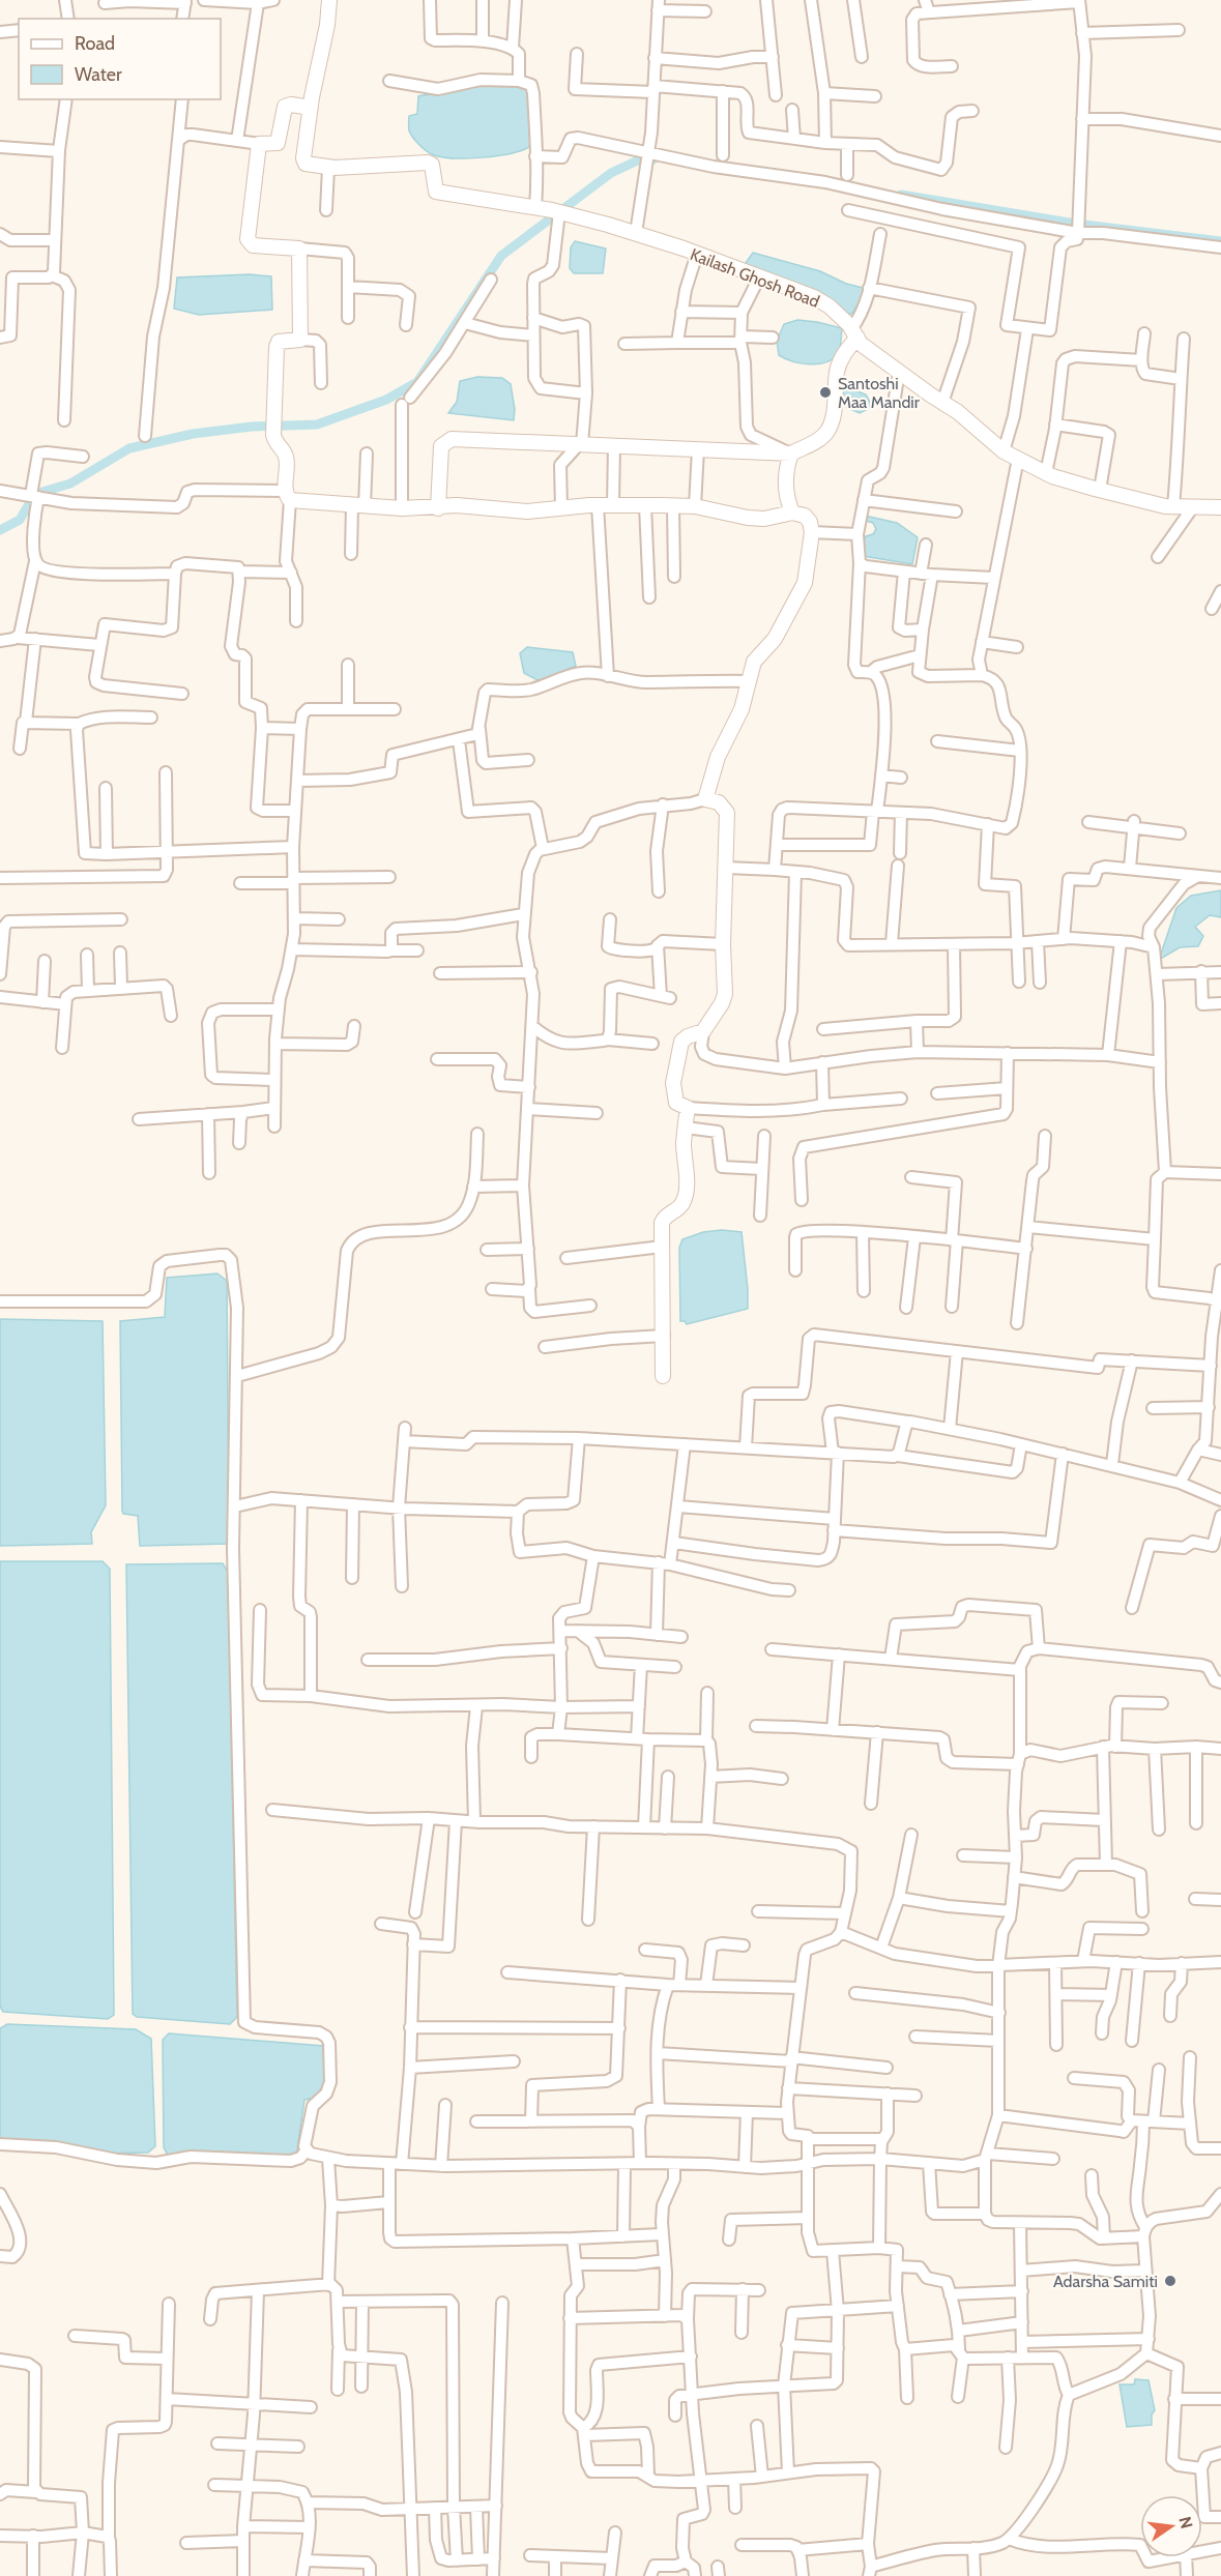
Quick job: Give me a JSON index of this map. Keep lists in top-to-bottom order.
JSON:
{
  "streets": {
    "street": ["Kailash Ghosh Road"]
  },
  "places": ["Santoshi Maa Mandir", "Adarsha Samiti"],
  "legend": ["Road", "Water"],
  "north": "right"
}
